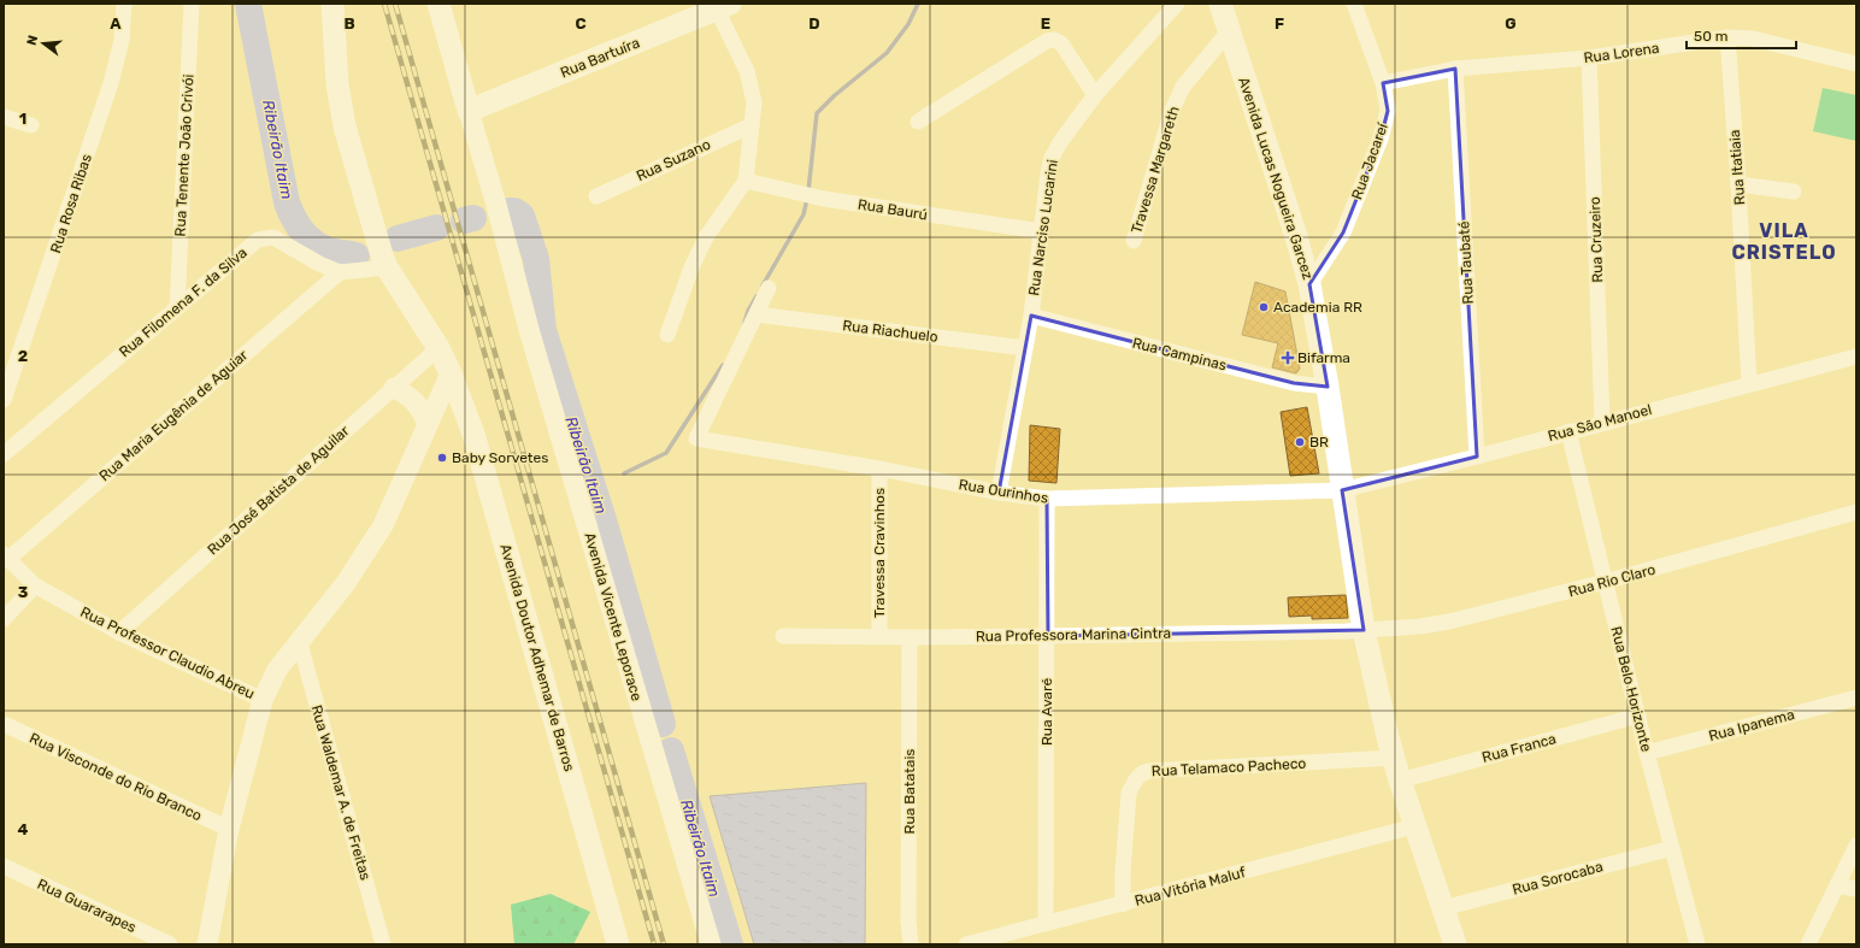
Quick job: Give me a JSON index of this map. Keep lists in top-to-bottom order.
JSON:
{
  "streets": {
    "main road": ["Rua Bartuíra", "Avenida Lucas Nogueira Garcez", "Avenida Doutor Adhemar de Barros"],
    "street": [
      "Rua Lorena",
      "Rua Tenente João Crivói",
      "Rua Suzano",
      "Rua Jacareí",
      "Rua Itatiaia",
      "Travessa Margareth",
      "Rua Rosa Ribas",
      "Rua Baurú",
      "Rua Narciso Lucarini",
      "Rua Cruzeiro",
      "Rua Taubaté",
      "Rua Filomena F. da Silva",
      "Rua Riachuelo",
      "Rua Campinas",
      "Rua Maria Eugênia de Aguiar",
      "Rua São Manoel",
      "Rua José Batista de Aguilar",
      "Rua Ourinhos",
      "Travessa Cravinhos",
      "Rua Rio Claro",
      "Avenida Vicente Leporace",
      "Rua Professora Marina Cintra",
      "Rua Professor Claudio Abreu",
      "Rua Belo Horizonte",
      "Rua Avaré",
      "Rua Ipanema",
      "Rua Franca",
      "Rua Telamaco Pacheco",
      "Rua Visconde do Rio Branco",
      "Rua Batatais",
      "Rua Waldemar A. de Freitas",
      "Rua Sorocaba",
      "Rua Vitória Maluf",
      "Rua Guararapes"
    ]
  },
  "crossings": [
    ["Rua Lorena", "Rua Jacareí"],
    ["Rua Lorena", "Rua Itatiaia"],
    ["Rua Lorena", "Rua Cruzeiro"],
    ["Rua Lorena", "Rua Taubaté"],
    ["Rua Bartuíra", "Avenida Vicente Leporace"],
    ["Rua Tenente João Crivói", "Rua Filomena F. da Silva"],
    ["Rua Jacareí", "Avenida Lucas Nogueira Garcez"],
    ["Rua Itatiaia", "Rua São Manoel"],
    ["Travessa Margareth", "Avenida Lucas Nogueira Garcez"],
    ["Avenida Lucas Nogueira Garcez", "Rua Campinas"],
    ["Avenida Lucas Nogueira Garcez", "Rua São Manoel"],
    ["Avenida Lucas Nogueira Garcez", "Rua Ourinhos"],
    ["Avenida Lucas Nogueira Garcez", "Rua Rio Claro"],
    ["Avenida Lucas Nogueira Garcez", "Rua Professora Marina Cintra"],
    ["Avenida Lucas Nogueira Garcez", "Rua Franca"],
    ["Avenida Lucas Nogueira Garcez", "Rua Telamaco Pacheco"],
    ["Avenida Lucas Nogueira Garcez", "Rua Sorocaba"],
    ["Avenida Lucas Nogueira Garcez", "Rua Vitória Maluf"],
    ["Rua Baurú", "Rua Narciso Lucarini"],
    ["Rua Narciso Lucarini", "Rua Riachuelo"],
    ["Rua Narciso Lucarini", "Rua Campinas"],
    ["Rua Narciso Lucarini", "Rua Ourinhos"],
    ["Rua Cruzeiro", "Rua São Manoel"],
    ["Rua Taubaté", "Rua São Manoel"],
    ["Rua Filomena F. da Silva", "Rua Maria Eugênia de Aguiar"],
    ["Rua Filomena F. da Silva", "Avenida Doutor Adhemar de Barros"],
    ["Rua Riachuelo", "Rua Ourinhos"],
    ["Rua Maria Eugênia de Aguiar", "Rua Professor Claudio Abreu"],
    ["Rua São Manoel", "Rua Ourinhos"],
    ["Rua São Manoel", "Rua Belo Horizonte"],
    ["Rua José Batista de Aguilar", "Rua Professor Claudio Abreu"],
    ["Rua José Batista de Aguilar", "Avenida Doutor Adhemar de Barros"],
    ["Rua Ourinhos", "Travessa Cravinhos"],
    ["Rua Ourinhos", "Rua Avaré"],
    ["Travessa Cravinhos", "Rua Professora Marina Cintra"],
    ["Rua Rio Claro", "Rua Professora Marina Cintra"],
    ["Rua Rio Claro", "Rua Belo Horizonte"],
    ["Rua Professora Marina Cintra", "Rua Avaré"],
    ["Rua Professora Marina Cintra", "Rua Batatais"],
    ["Rua Belo Horizonte", "Rua Ipanema"],
    ["Rua Belo Horizonte", "Rua Franca"],
    ["Rua Belo Horizonte", "Rua Sorocaba"],
    ["Rua Avaré", "Rua Vitória Maluf"],
    ["Rua Telamaco Pacheco", "Rua Vitória Maluf"]
  ],
  "districts": ["VILA CRISTELO"],
  "water": ["Ribeirão Itaim"],
  "places": {
    "other": ["Academia RR", "BR", "Baby Sorvetes"],
    "health": ["Bifarma"]
  },
  "scale_bar": "50 m",
  "north": "left",
  "grid": {
    "columns": [
      "A",
      "B",
      "C",
      "D",
      "E",
      "F",
      "G"
    ],
    "rows": [
      "1",
      "2",
      "3",
      "4"
    ]
  }
}
